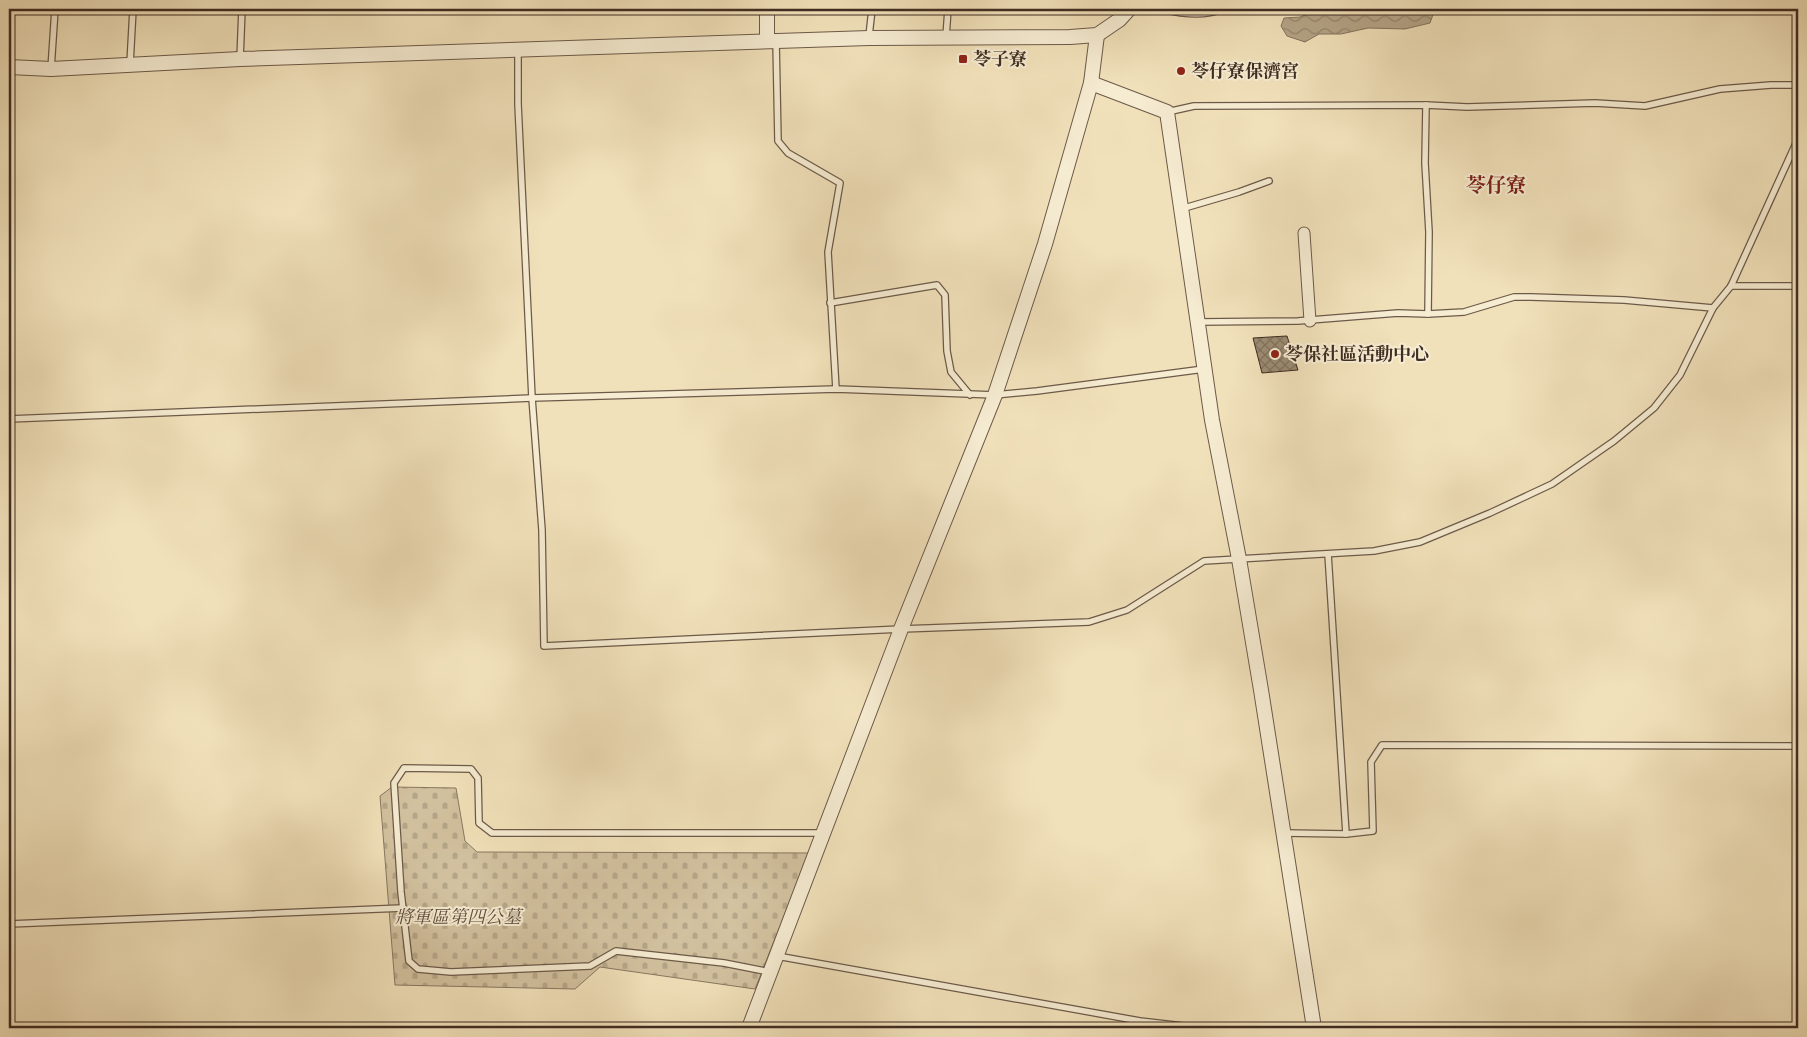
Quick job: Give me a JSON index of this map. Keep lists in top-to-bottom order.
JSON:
{
  "districts": ["苓仔寮"],
  "parks": ["將軍區第四公墓"],
  "places": {
    "transit": ["苓子寮"],
    "other": ["苓仔寮保濟宮", "苓保社區活動中心"]
  }
}
